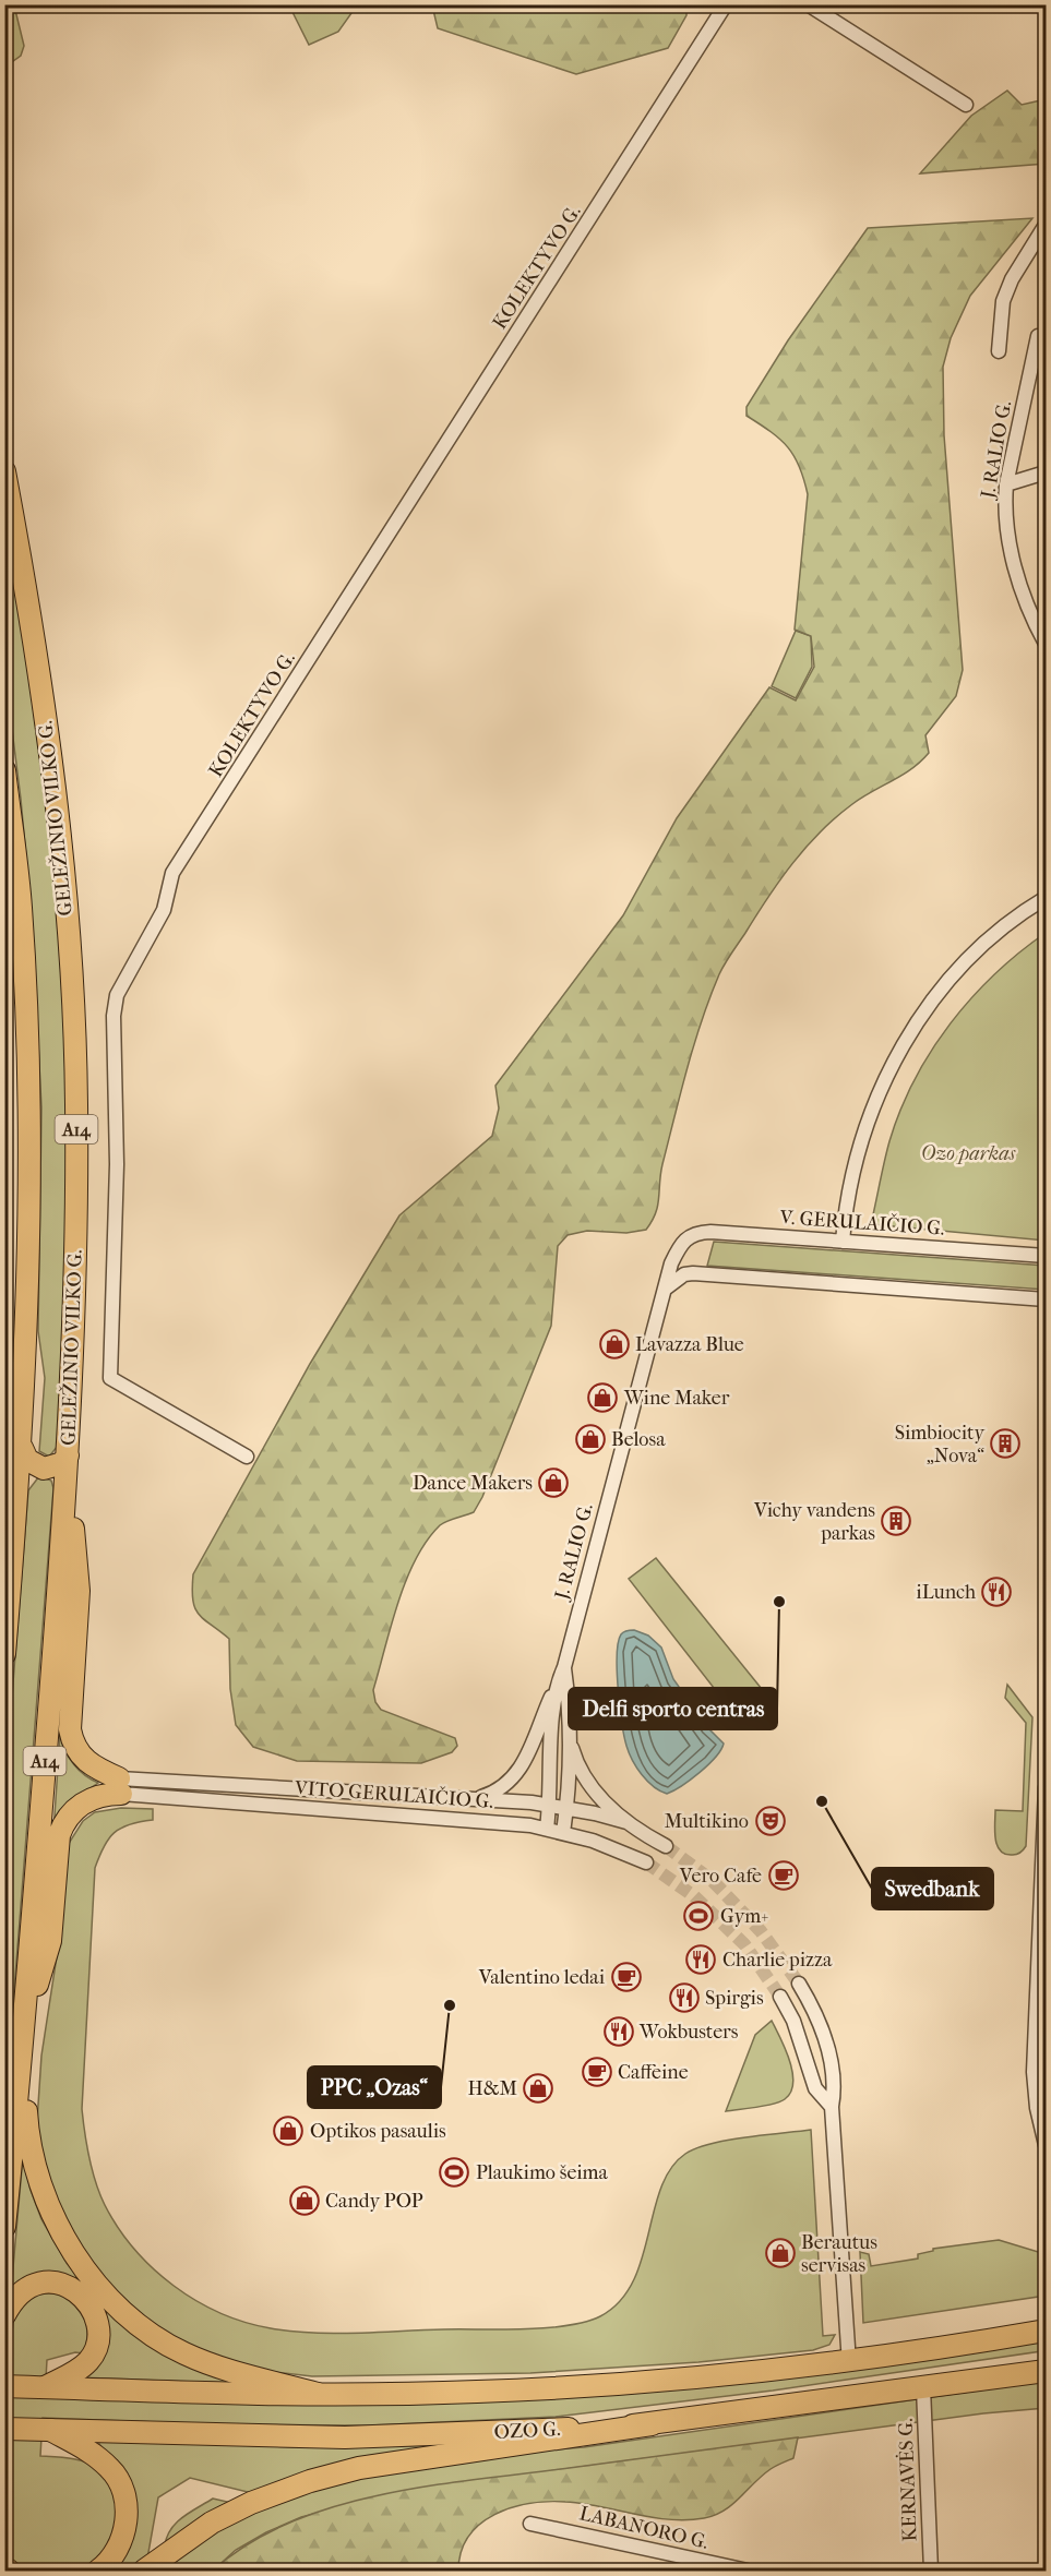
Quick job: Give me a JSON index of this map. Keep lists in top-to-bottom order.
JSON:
{
  "streets": {
    "main road": ["GELEŽINIO VILKO G.", "A14", "OZO G."],
    "street": [
      "KOLEKTYVO G.",
      "J. RALIO G.",
      "V. GERULAIČIO G.",
      "VITO GERULAIČIO G.",
      "KERNAVĖS G.",
      "LABANORO G."
    ]
  },
  "crossings": [
    ["J. RALIO G.", "VITO GERULAIČIO G."],
    ["OZO G.", "KERNAVĖS G."]
  ],
  "parks": ["Ozo parkas"],
  "places": {
    "shop": [
      "Lavazza Blue",
      "Wine Maker",
      "Belosa",
      "Dance Makers",
      "H&M",
      "Optikos pasaulis",
      "Candy POP",
      "Berautus servisas"
    ],
    "building": ["Simbiocity „Nova“", "Vichy vandens parkas"],
    "restaurant": [
      "iLunch",
      "Charlie pizza",
      "Spirgis",
      "Wokbusters"
    ],
    "other": ["Delfi sporto centras", "Swedbank", "PPC „Ozas“"],
    "theatre": ["Multikino"],
    "cafe": ["Vero Cafe", "Valentino ledai", "Caffeine"],
    "sports": ["Gym+", "Plaukimo šeima"]
  }
}
